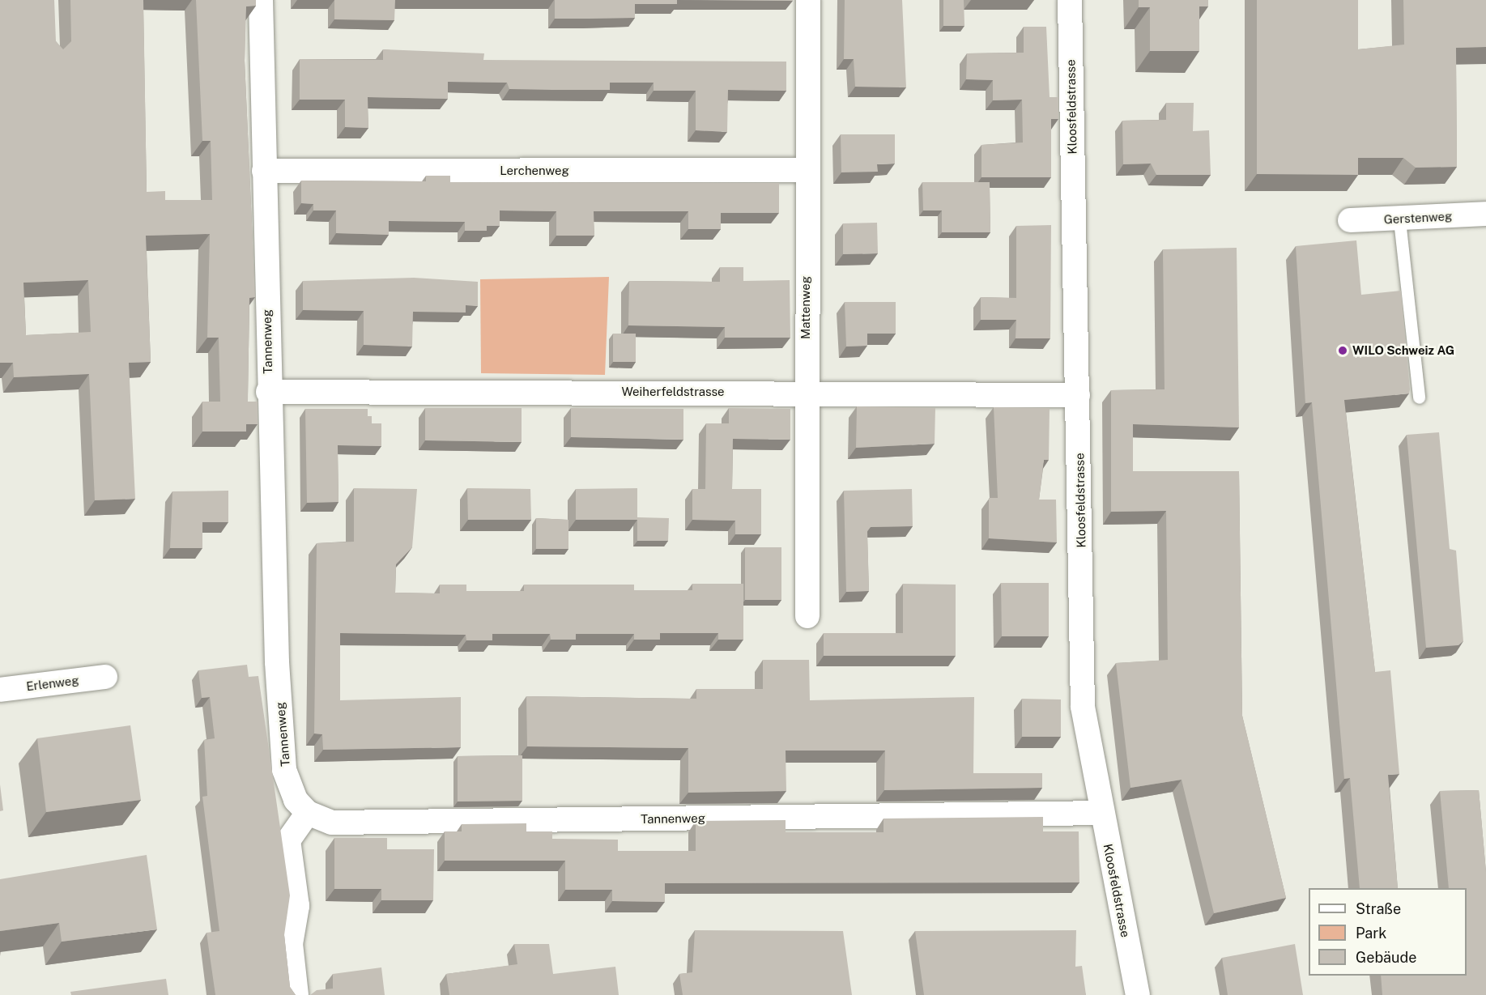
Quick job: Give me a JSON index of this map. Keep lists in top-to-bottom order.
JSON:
{
  "streets": {
    "street": [
      "Kloosfeldstrasse",
      "Lerchenweg",
      "Gerstenweg",
      "Mattenweg",
      "Tannenweg",
      "Weiherfeldstrasse",
      "Erlenweg"
    ]
  },
  "crossings": [
    ["Kloosfeldstrasse", "Tannenweg"],
    ["Kloosfeldstrasse", "Weiherfeldstrasse"],
    ["Lerchenweg", "Mattenweg"],
    ["Lerchenweg", "Tannenweg"],
    ["Mattenweg", "Weiherfeldstrasse"],
    ["Tannenweg", "Weiherfeldstrasse"]
  ],
  "places": ["WILO Schweiz AG"],
  "legend": ["Straße", "Park", "Gebäude"]
}
